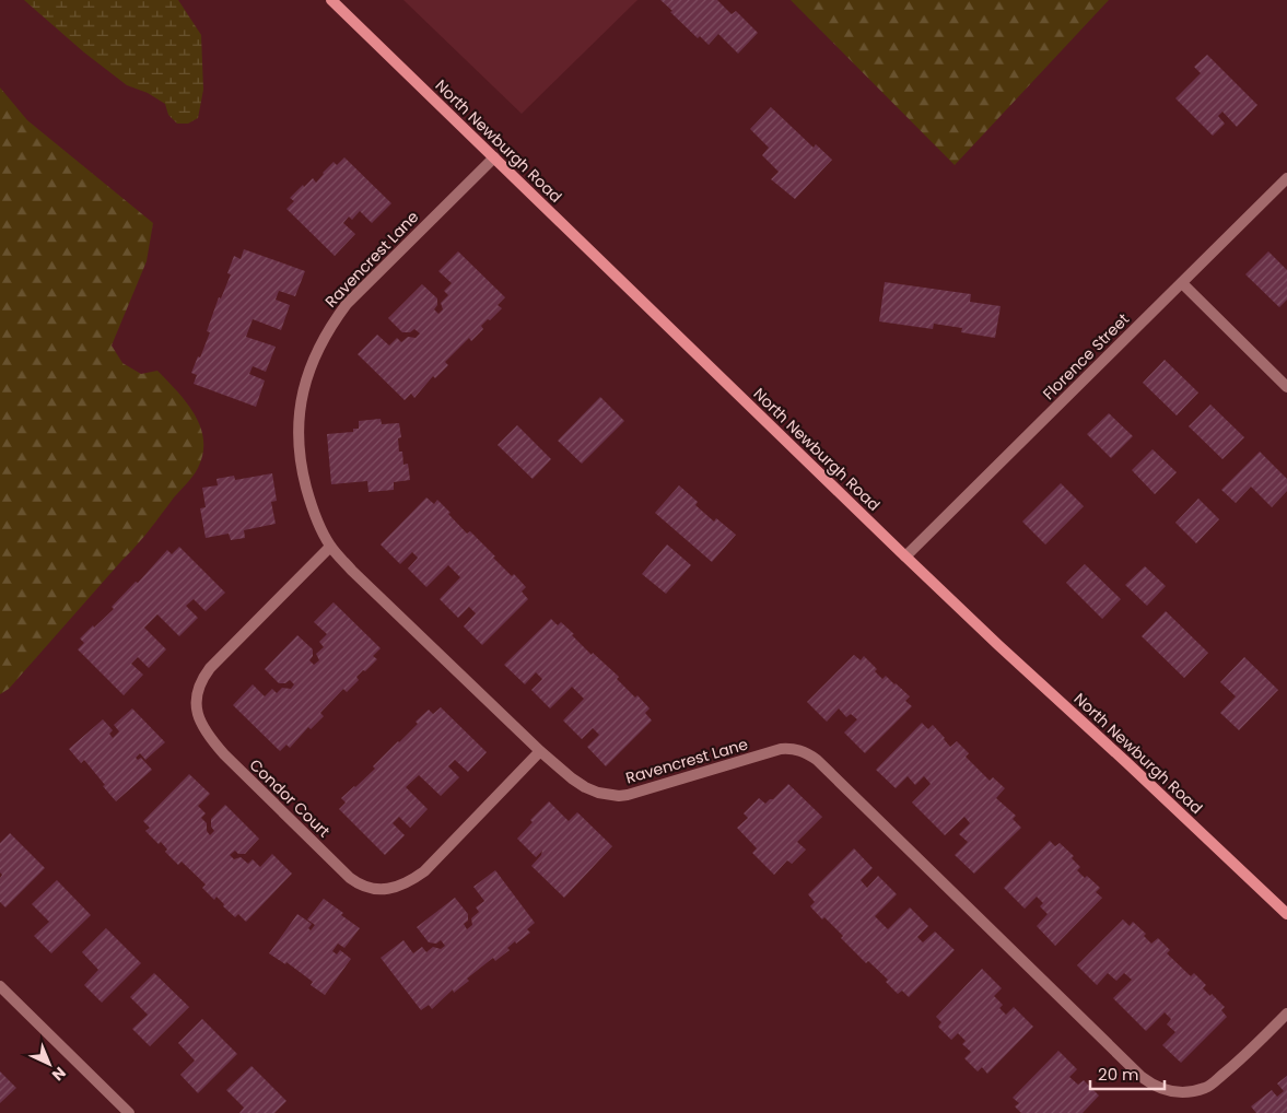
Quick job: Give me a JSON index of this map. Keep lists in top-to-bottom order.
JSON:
{
  "streets": {
    "main road": ["North Newburgh Road"],
    "street": ["Ravencrest Lane", "Florence Street", "Condor Court"]
  },
  "crossings": [
    ["North Newburgh Road", "Ravencrest Lane"],
    ["North Newburgh Road", "Florence Street"],
    ["Ravencrest Lane", "Condor Court"]
  ],
  "scale_bar": "20 m",
  "north": "bottom right"
}
